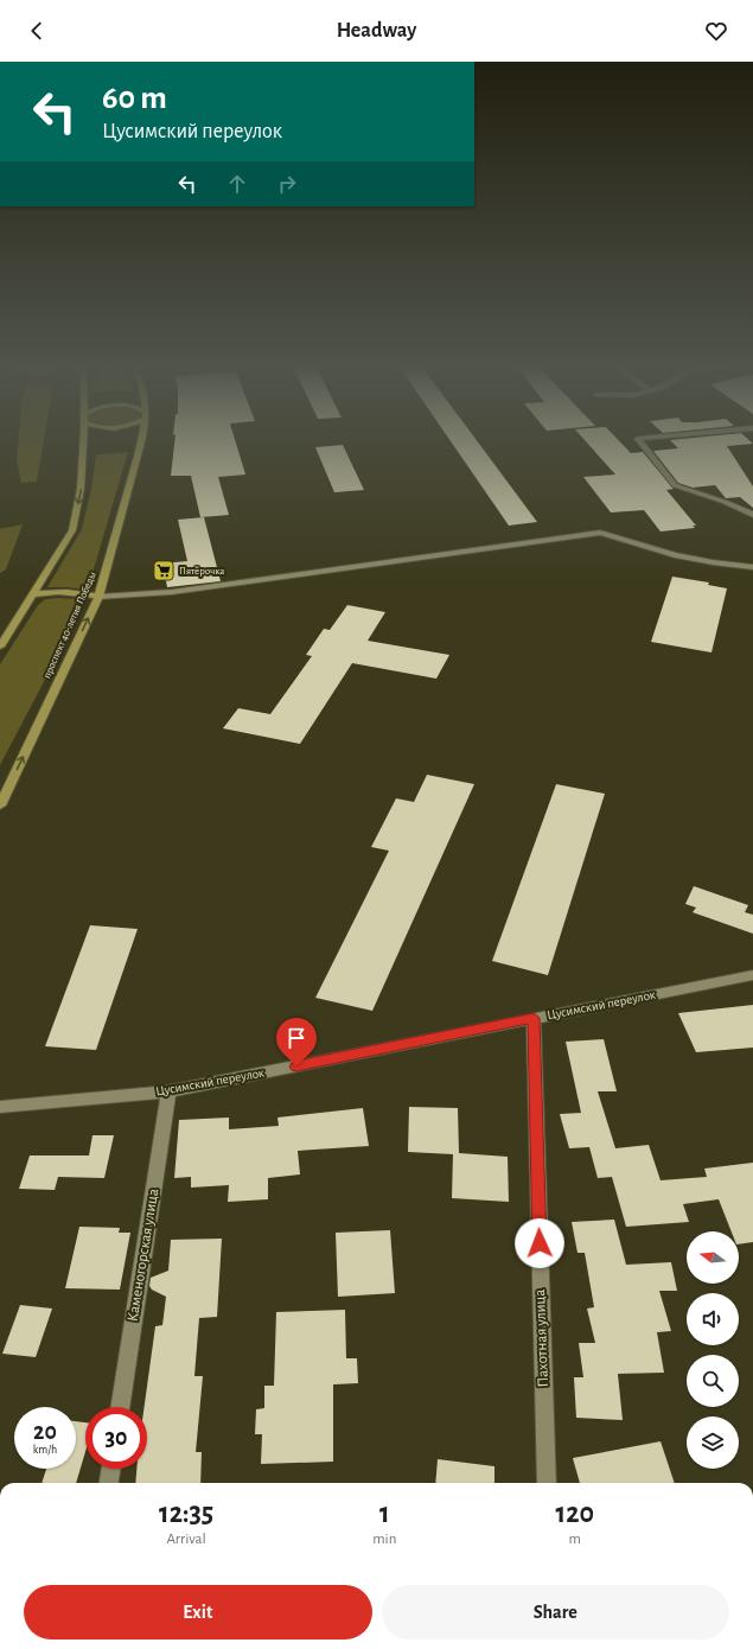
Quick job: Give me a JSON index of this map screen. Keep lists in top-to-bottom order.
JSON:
{
  "streets": {
    "main road": ["проспект 40-летия Победы"],
    "street": ["Цусимский переулок", "Каменогорская улица", "Пахотная улица"]
  },
  "crossings": [
    ["Цусимский переулок", "Каменогорская улица"],
    ["Цусимский переулок", "Пахотная улица"]
  ],
  "places": {
    "supermarket": ["Пятёрочка"]
  },
  "north": "left",
  "page": {
    "header": "Headway",
    "turn": ["60 m", "Цусимский переулок"],
    "speed": "20 km/h",
    "limit": "30",
    "eta": [
      "12:35",
      "Arrival",
      "1",
      "min",
      "120",
      "m"
    ],
    "buttons": ["Exit", "Share"]
  }
}
